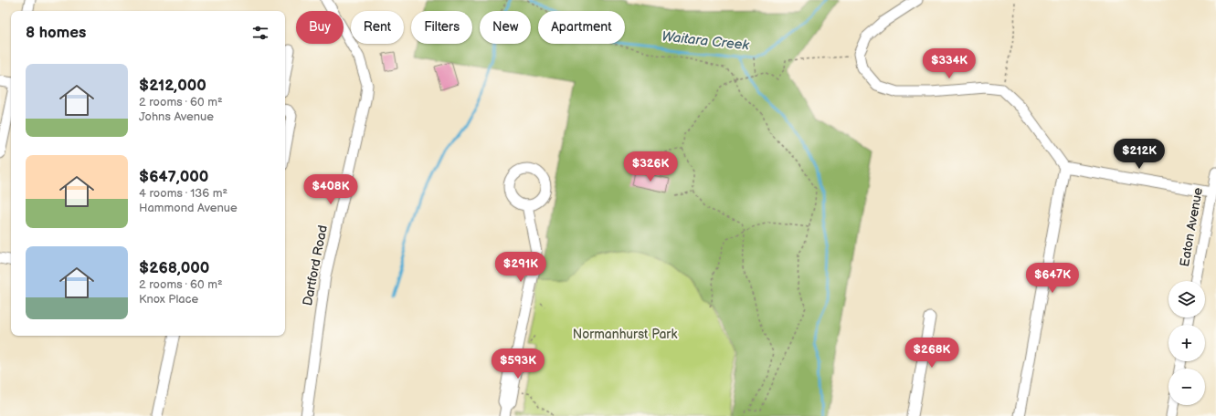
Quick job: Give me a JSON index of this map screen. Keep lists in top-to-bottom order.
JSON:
{
  "streets": {
    "street": ["Eaton Avenue", "Dartford Road"]
  },
  "water": ["Waitara Creek"],
  "parks": ["Normanhurst Park"],
  "page": {
    "chip": [
      "Buy",
      "Rent",
      "Filters",
      "New",
      "Apartment"
    ],
    "heading": "8 homes",
    "price": [
      "$334K",
      "$212K",
      "$326K",
      "$408K",
      "$291K",
      "$647K",
      "$268K",
      "$593K"
    ],
    "list": [
      {
        "name": "$212,000",
        "note": "2 rooms · 60 m² · Johns Avenue"
      },
      {
        "name": "$647,000",
        "note": "4 rooms · 136 m² · Hammond Avenue"
      },
      {
        "name": "$268,000",
        "note": "2 rooms · 60 m² · Knox Place"
      }
    ],
    "map_buttons": ["+", "−"]
  }
}
